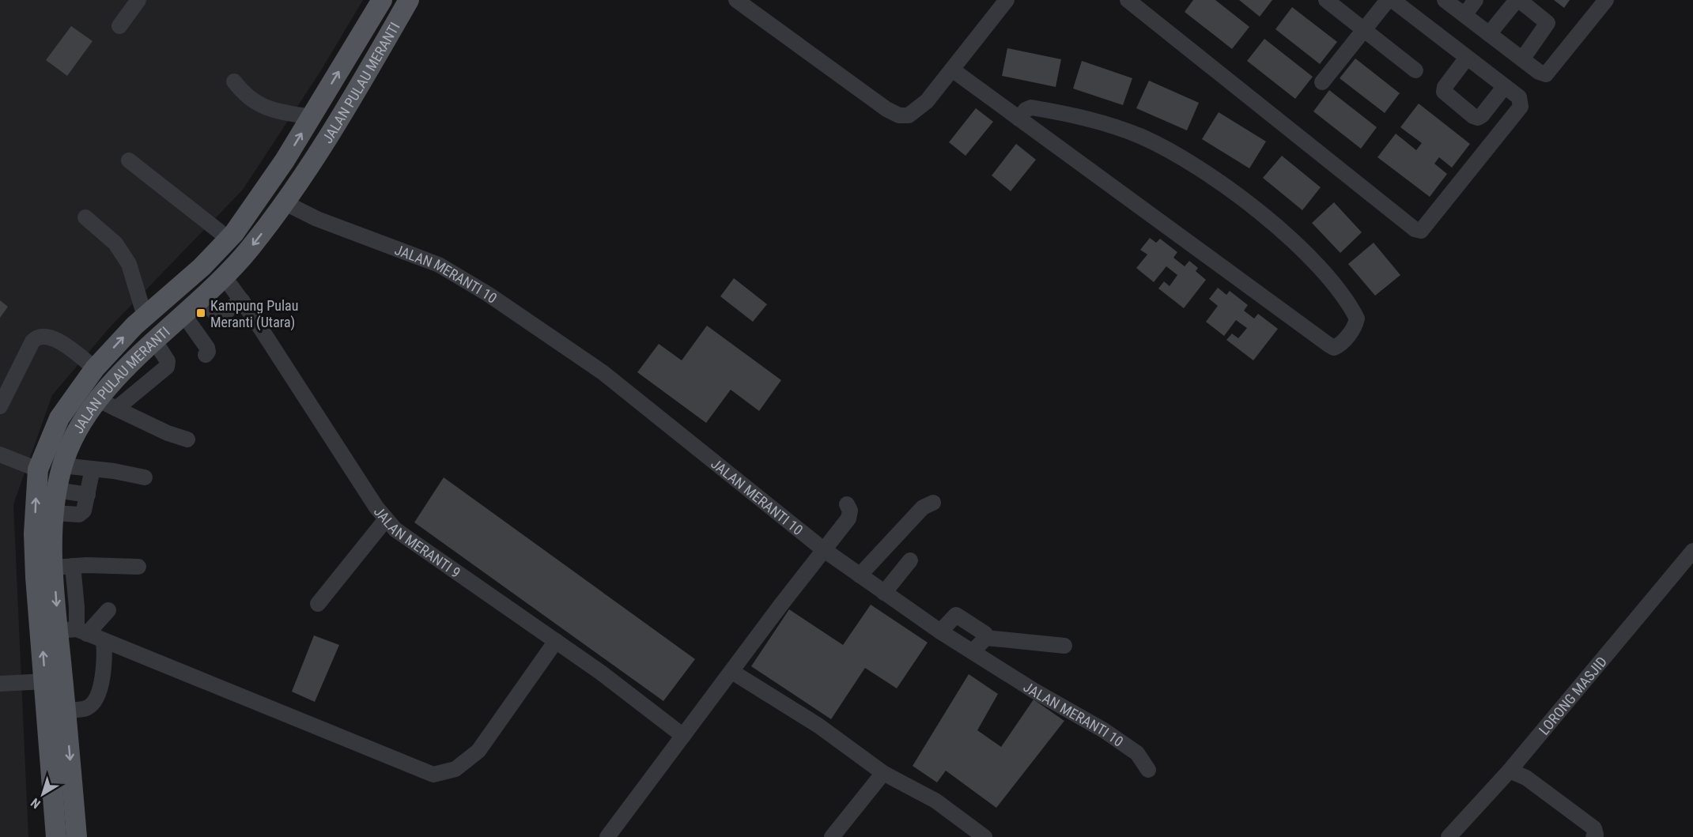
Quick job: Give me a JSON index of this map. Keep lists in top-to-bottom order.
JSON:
{
  "streets": {
    "main road": ["JALAN PULAU MERANTI"],
    "street": ["JALAN MERANTI 10", "JALAN MERANTI 9", "LORONG MASJID"]
  },
  "crossings": [
    ["JALAN PULAU MERANTI", "JALAN MERANTI 10"],
    ["JALAN PULAU MERANTI", "JALAN MERANTI 9"]
  ],
  "places": {
    "transit": ["Kampung Pulau Meranti (Utara)"]
  },
  "north": "bottom left"
}
